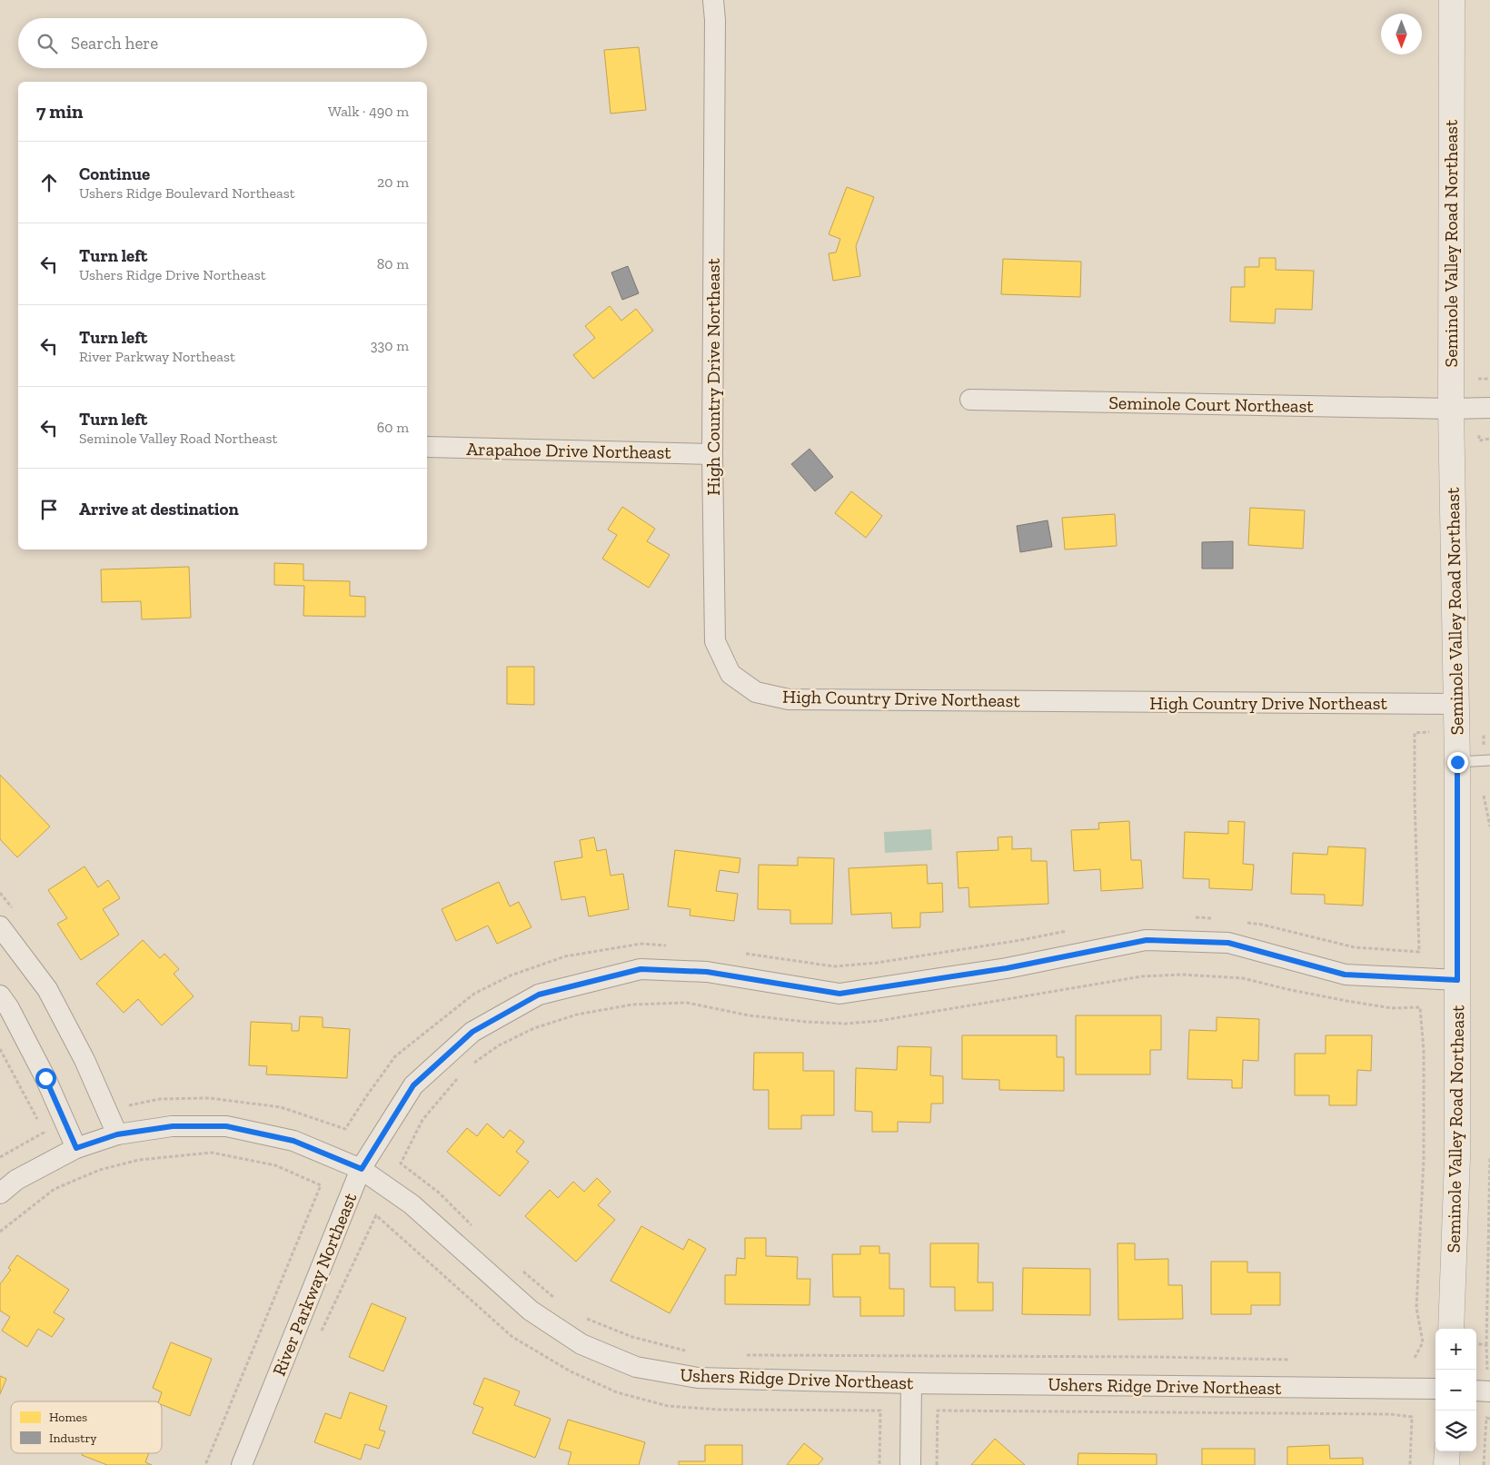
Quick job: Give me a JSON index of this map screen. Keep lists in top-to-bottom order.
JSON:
{
  "streets": {
    "street": [
      "Seminole Valley Road Northeast",
      "High Country Drive Northeast",
      "Seminole Court Northeast",
      "Arapahoe Drive Northeast",
      "River Parkway Northeast",
      "Ushers Ridge Drive Northeast"
    ]
  },
  "crossings": [
    ["Seminole Valley Road Northeast", "High Country Drive Northeast"],
    ["Seminole Valley Road Northeast", "Seminole Court Northeast"],
    ["Seminole Valley Road Northeast", "River Parkway Northeast"],
    ["High Country Drive Northeast", "Arapahoe Drive Northeast"],
    ["River Parkway Northeast", "Ushers Ridge Drive Northeast"]
  ],
  "legend": ["Homes", "Industry"],
  "north": "bottom",
  "page": {
    "search": "Search here",
    "heading": ["7 min", "Walk · 490 m"],
    "list": [
      ["Continue", "Ushers Ridge Boulevard Northeast", "20 m"],
      ["Turn left", "Ushers Ridge Drive Northeast", "80 m"],
      ["Turn left", "River Parkway Northeast", "330 m"],
      ["Turn left", "Seminole Valley Road Northeast", "60 m"],
      "Arrive at destination"
    ],
    "map_buttons": ["+", "−"]
  }
}
